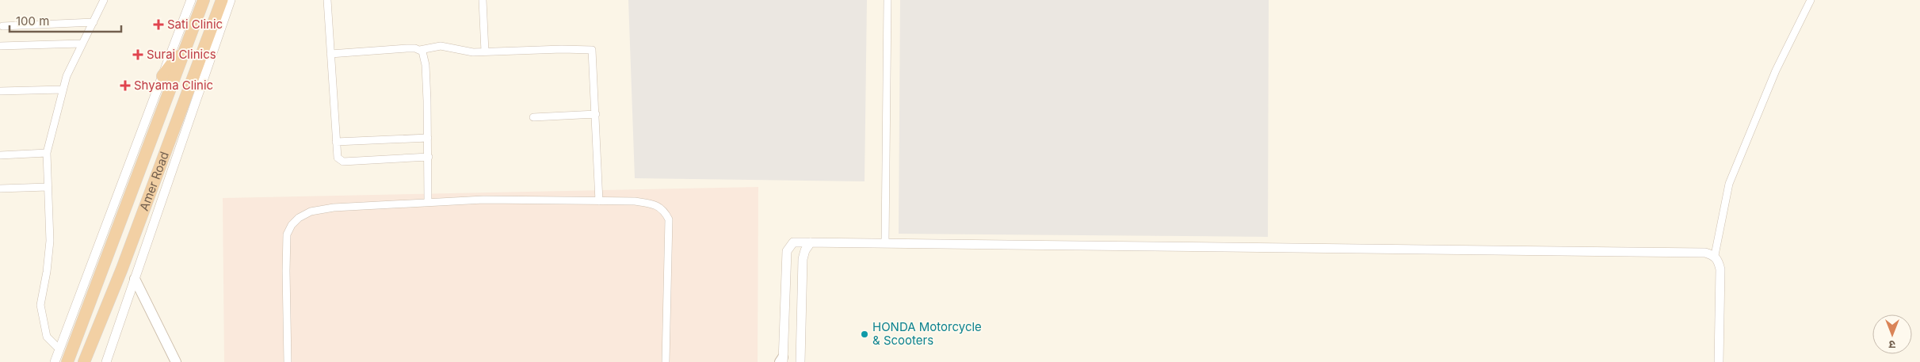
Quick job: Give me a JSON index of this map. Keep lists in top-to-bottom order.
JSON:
{
  "streets": {
    "highway": ["Amer Road"]
  },
  "places": {
    "health": ["Sati Clinic", "Suraj Clinics", "Shyama Clinic"],
    "other": ["HONDA Motorcycle & Scooters"]
  },
  "scale_bar": "100 m",
  "north": "bottom"
}
